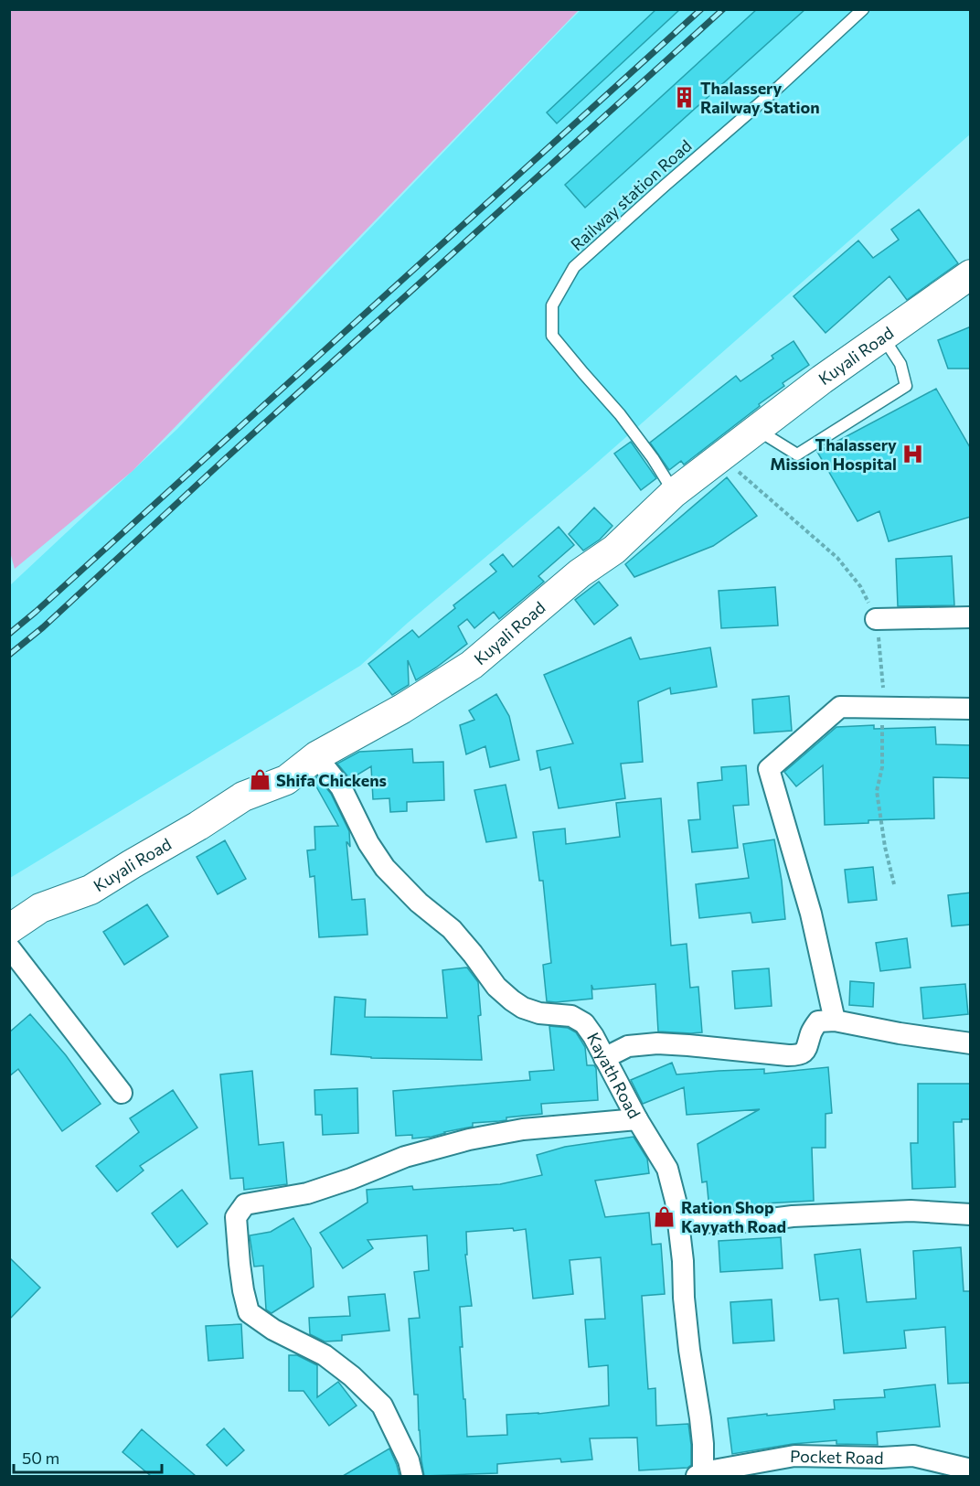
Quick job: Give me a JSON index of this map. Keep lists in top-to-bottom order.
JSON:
{
  "streets": {
    "main road": ["Kuyali Road"],
    "street": ["Kayath Road", "Pocket Road"],
    "lane": ["Railway station Road"]
  },
  "crossings": [
    ["Railway station Road", "Kuyali Road"],
    ["Kuyali Road", "Kayath Road"],
    ["Kayath Road", "Pocket Road"]
  ],
  "places": {
    "building": ["Thalassery Railway Station"],
    "hospital": ["Thalassery Mission Hospital"],
    "shop": ["Shifa Chickens", "Ration Shop Kayyath Road"]
  },
  "scale_bar": "50 m"
}
